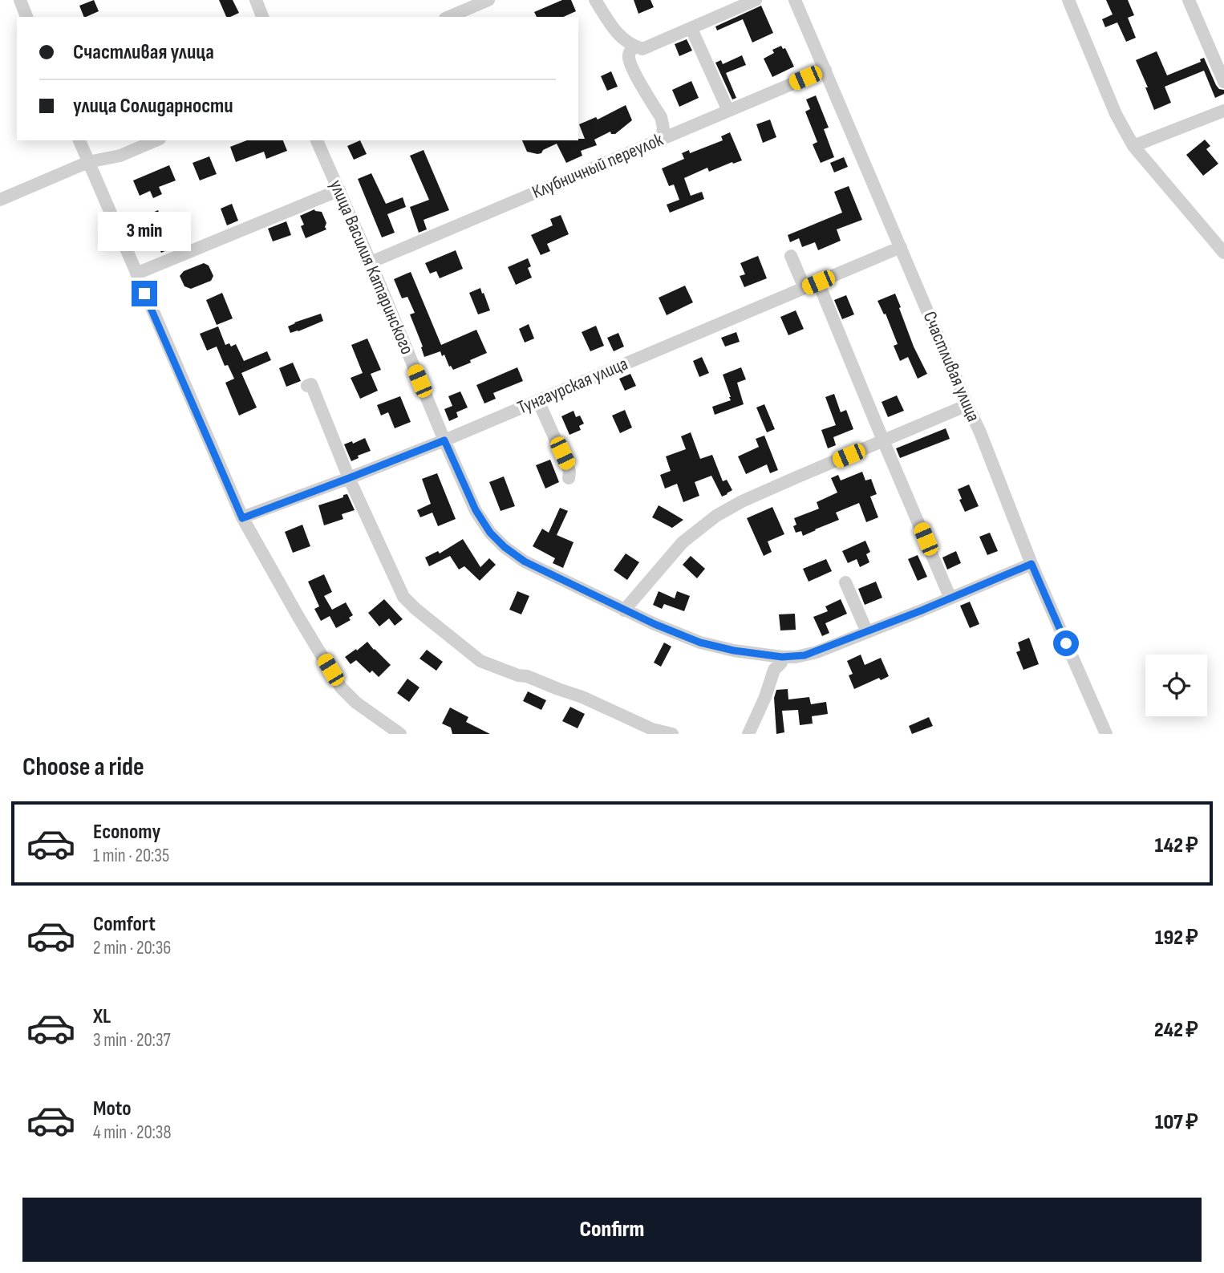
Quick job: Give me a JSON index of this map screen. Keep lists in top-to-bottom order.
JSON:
{
  "streets": {
    "street": [
      "Клубничный переулок",
      "улица Василия Катаринского",
      "Счастливая улица",
      "Тунгаурская улица"
    ]
  },
  "crossings": [
    ["Клубничный переулок", "улица Василия Катаринского"],
    ["Клубничный переулок", "Счастливая улица"],
    ["улица Василия Катаринского", "Счастливая улица"],
    ["улица Василия Катаринского", "Тунгаурская улица"],
    ["Счастливая улица", "Тунгаурская улица"]
  ],
  "page": {
    "banner": ["Счастливая улица", "улица Солидарности"],
    "bubble": "3 min",
    "heading": "Choose a ride",
    "list": [
      {
        "name": "Economy",
        "note": "1 min · 20:35",
        "value": "142 ₽"
      },
      {
        "name": "Comfort",
        "note": "2 min · 20:36",
        "value": "192 ₽"
      },
      {
        "name": "XL",
        "note": "3 min · 20:37",
        "value": "242 ₽"
      },
      {
        "name": "Moto",
        "note": "4 min · 20:38",
        "value": "107 ₽"
      }
    ],
    "buttons": "Confirm"
  }
}
